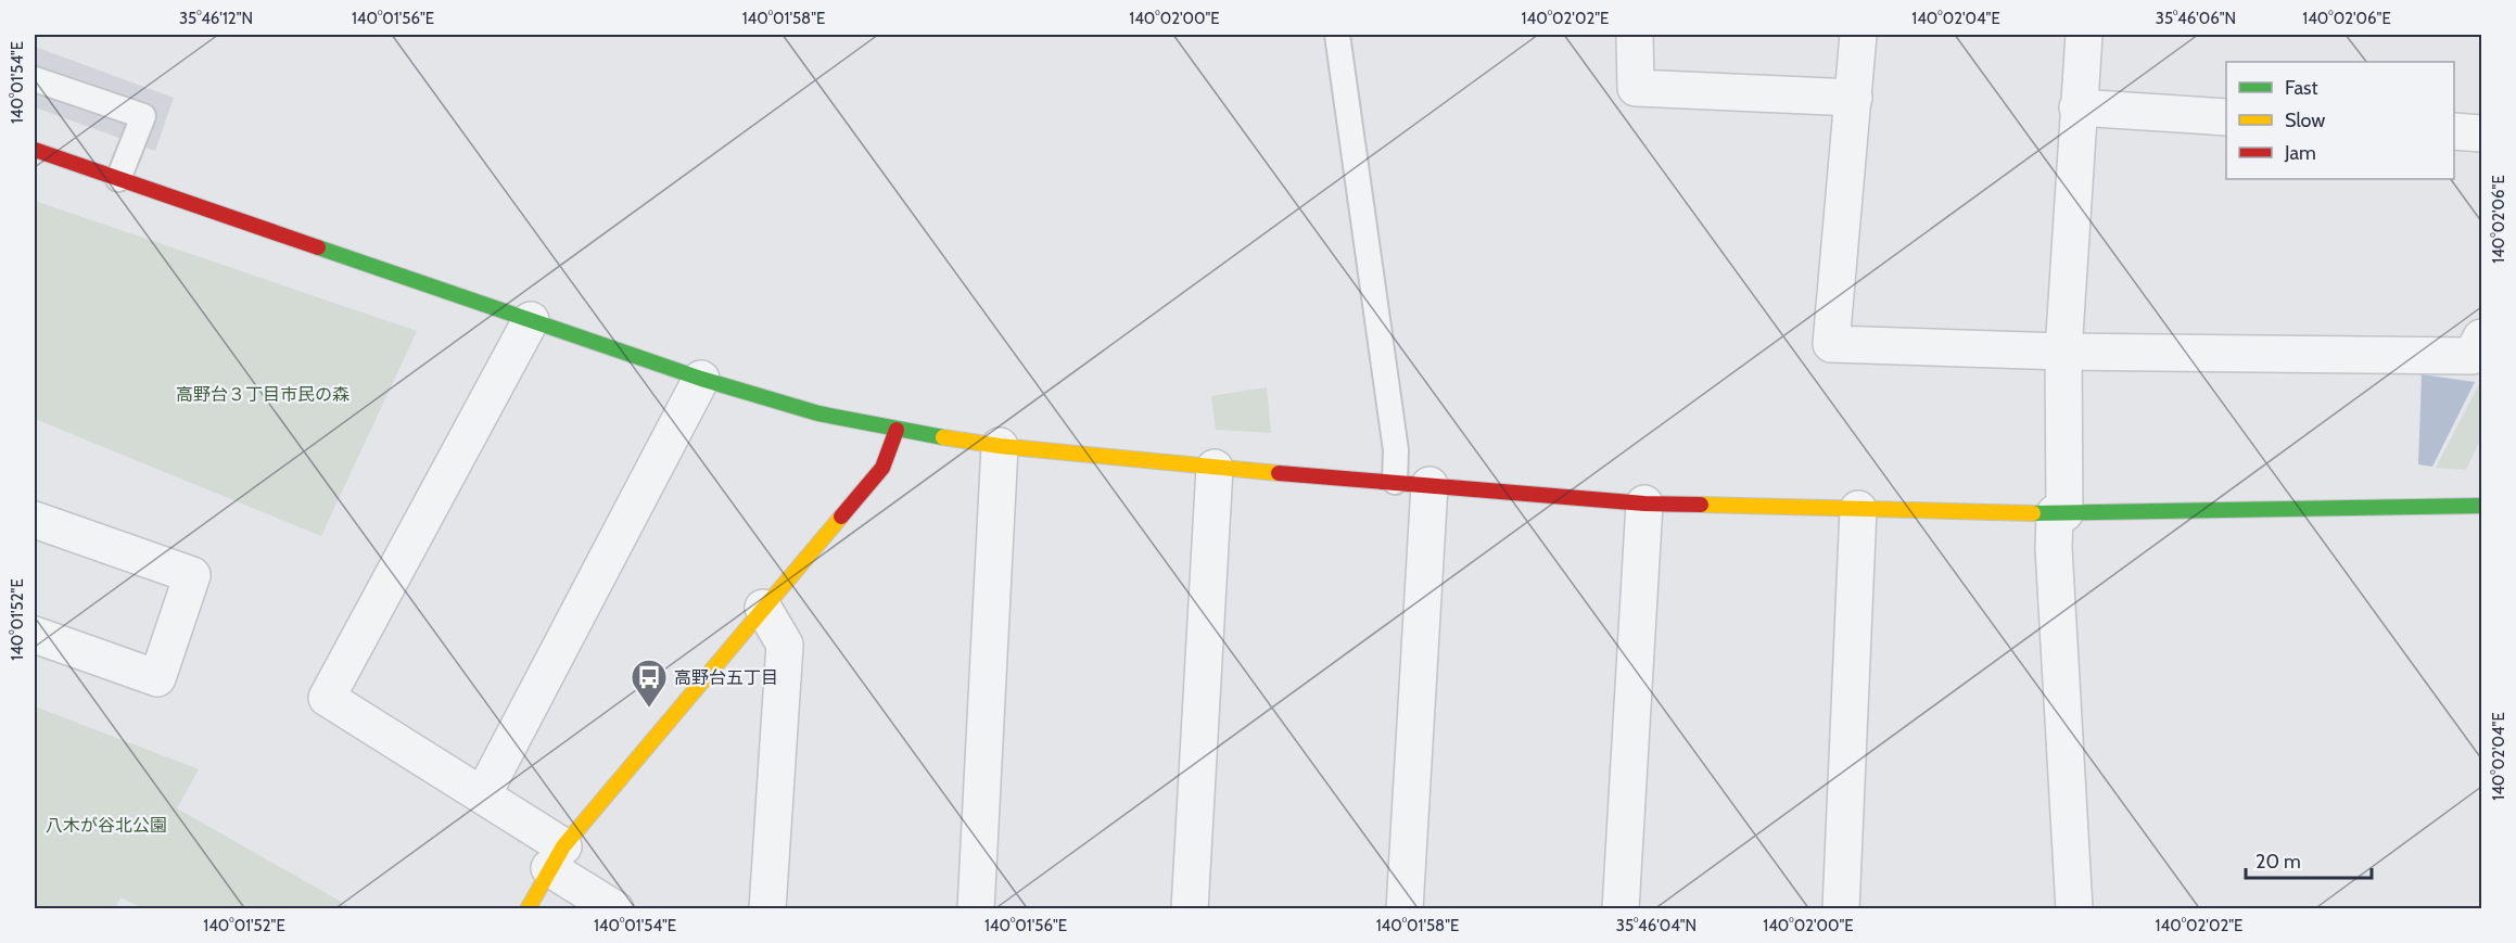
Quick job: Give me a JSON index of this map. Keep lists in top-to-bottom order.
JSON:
{
  "parks": ["高野台３丁目市民の森", "八木が谷北公園"],
  "places": {
    "bus stop": ["高野台五丁目"]
  },
  "legend": ["Fast", "Slow", "Jam"],
  "scale_bar": "20 m",
  "coordinates": [
    "35°46'12\"N",
    "140°01'56\"E",
    "140°01'58\"E",
    "140°02'00\"E",
    "140°02'02\"E",
    "140°02'04\"E",
    "35°46'06\"N",
    "140°02'06\"E",
    "140°01'54\"E",
    "140°01'52\"E",
    "35°46'04\"N"
  ]
}
